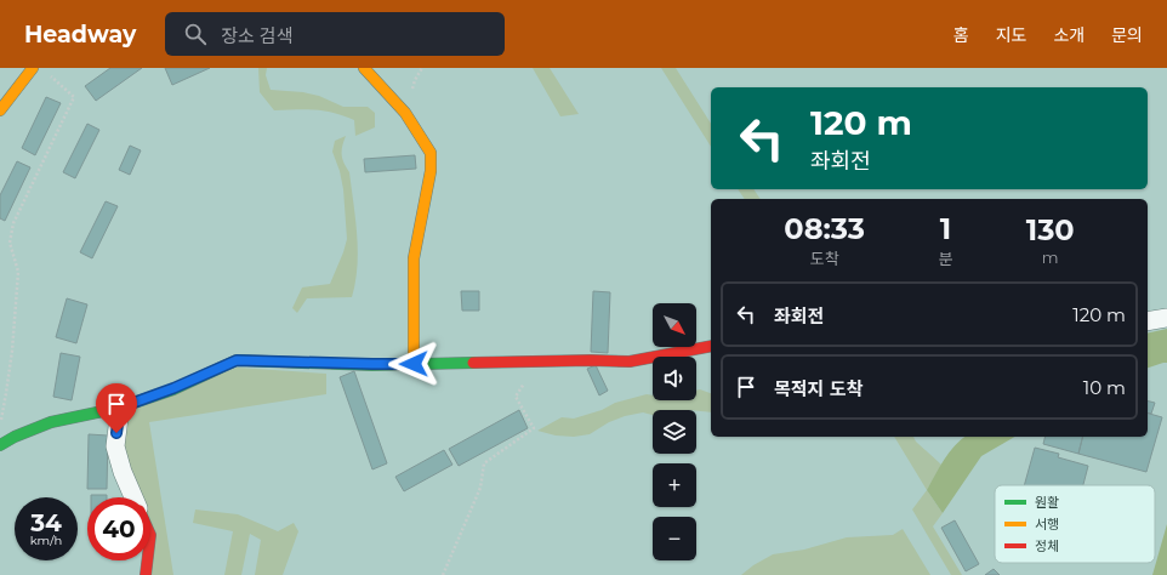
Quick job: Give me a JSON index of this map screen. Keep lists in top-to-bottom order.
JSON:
{
  "legend": ["원활", "서행", "정체"],
  "north": "bottom right",
  "page": {
    "header": "Headway",
    "search": "장소 검색",
    "nav": [
      "홈",
      "지도",
      "소개",
      "문의"
    ],
    "turn": ["120 m", "좌회전"],
    "eta": [
      "08:33",
      "도착",
      "1",
      "분",
      "130",
      "m"
    ],
    "list": [
      {
        "name": "좌회전",
        "value": "120 m"
      },
      {
        "name": "목적지 도착",
        "value": "10 m"
      }
    ],
    "map_buttons": ["+", "−"],
    "speed": "34 km/h",
    "limit": "40"
  }
}
